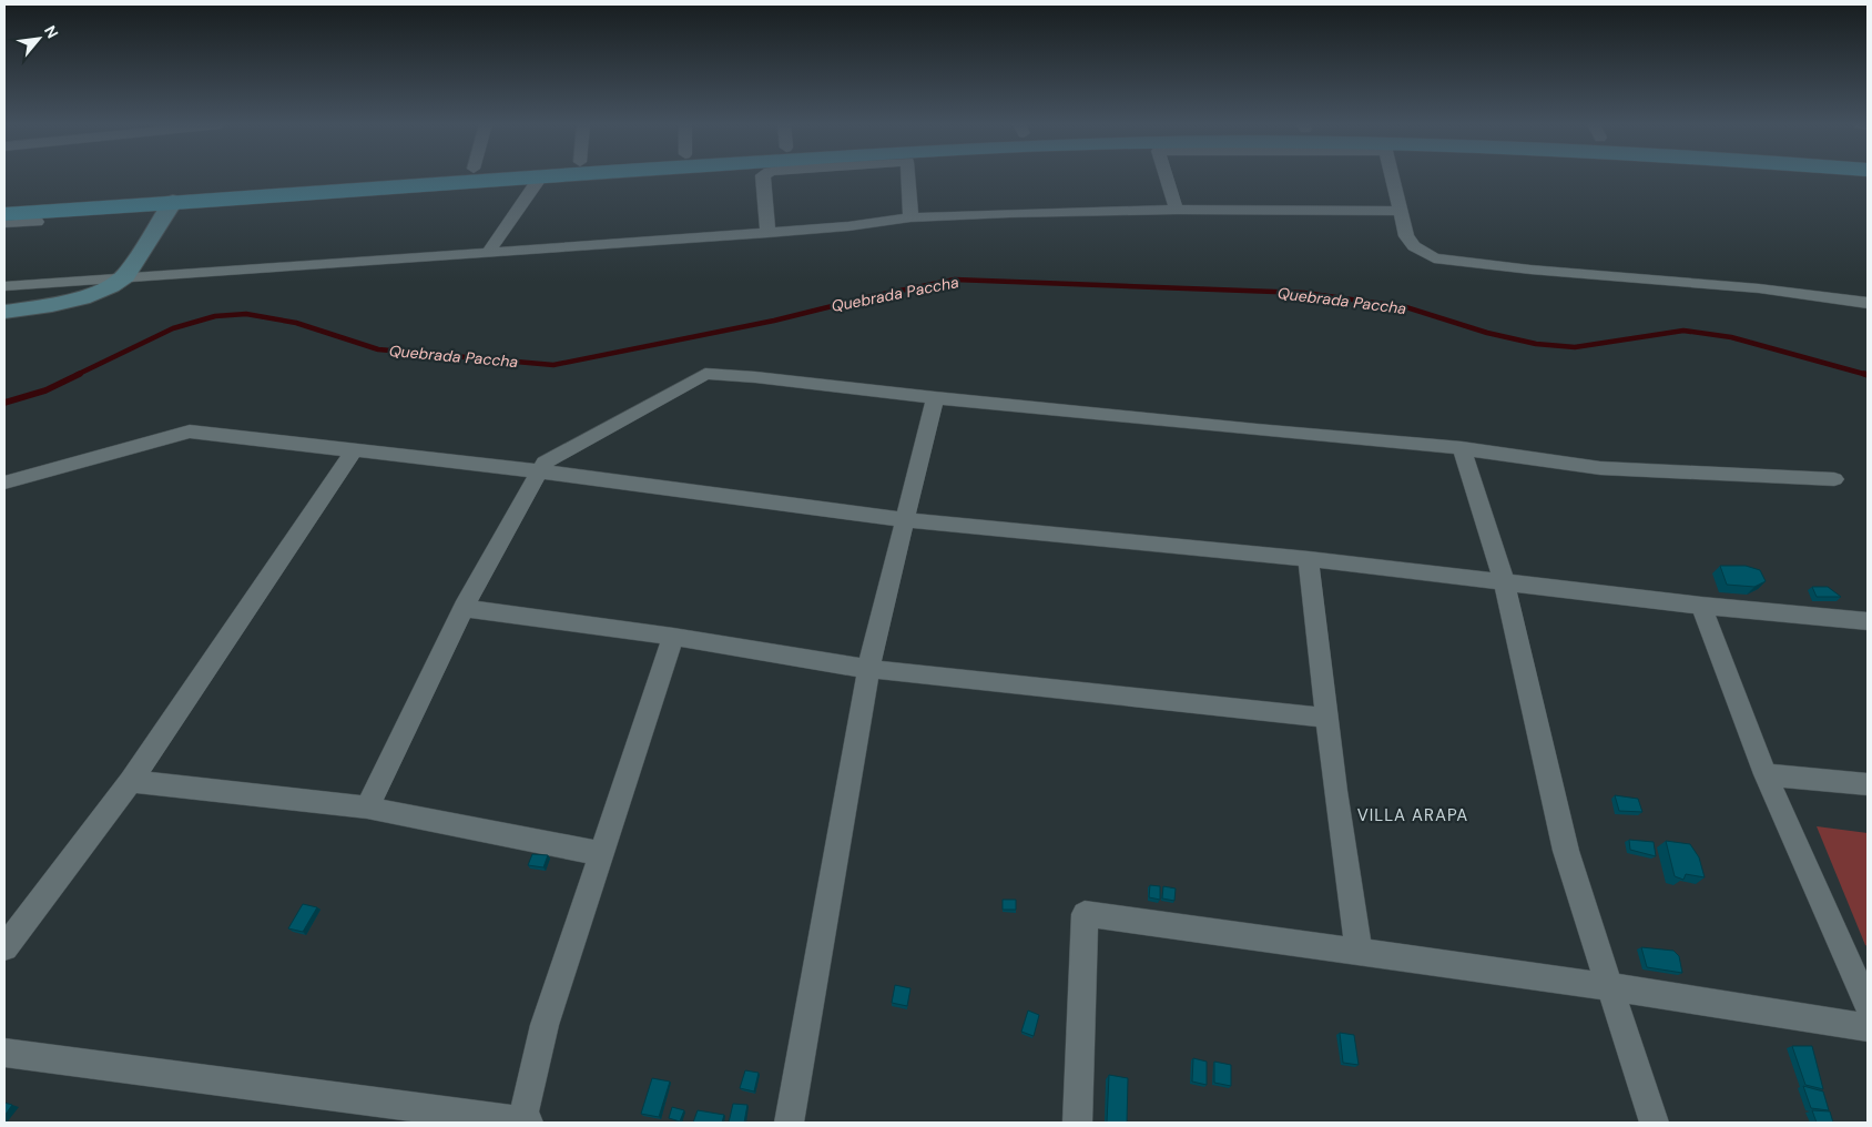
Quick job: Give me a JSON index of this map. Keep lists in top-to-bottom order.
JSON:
{
  "districts": ["VILLA ARAPA"],
  "water": ["Quebrada Paccha"],
  "north": "top right"
}
